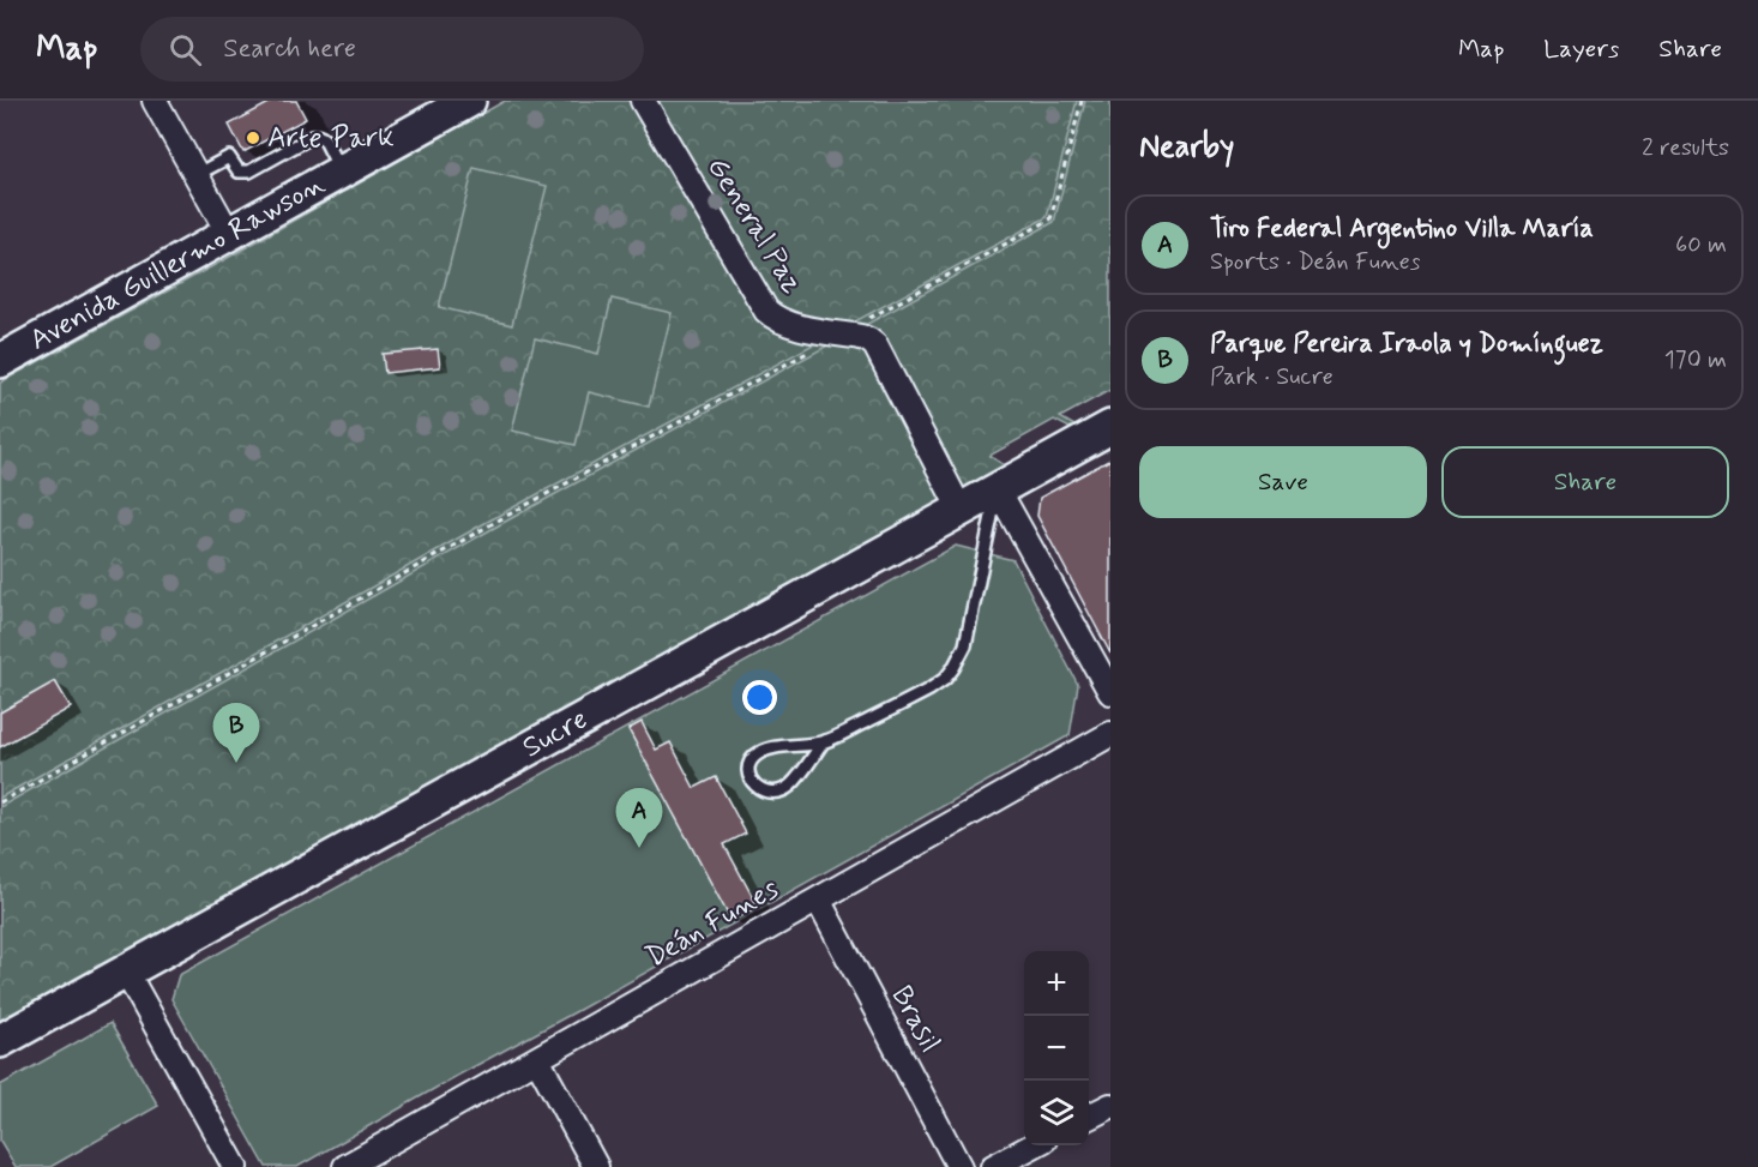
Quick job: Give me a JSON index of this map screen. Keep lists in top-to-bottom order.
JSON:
{
  "streets": {
    "main road": ["Avenida Guillermo Rawson", "Sucre"],
    "street": ["General Paz", "Deán Funes", "Brasil"]
  },
  "crossings": [
    ["General Paz", "Sucre"],
    ["Deán Funes", "Brasil"]
  ],
  "places": ["Arte Park"],
  "page": {
    "header": "Map",
    "search": "Search here",
    "nav": ["Map", "Layers", "Share"],
    "heading": ["Nearby", "2 results"],
    "list": [
      {
        "mark": "A",
        "name": "Tiro Federal Argentino Villa María",
        "note": "Sports · Deán Funes",
        "value": "60 m"
      },
      {
        "mark": "B",
        "name": "Parque Pereira Iraola y Domínguez",
        "note": "Park · Sucre",
        "value": "170 m"
      }
    ],
    "buttons": ["Save", "Share"],
    "pins": ["B", "A"],
    "map_buttons": ["+", "−"]
  }
}
